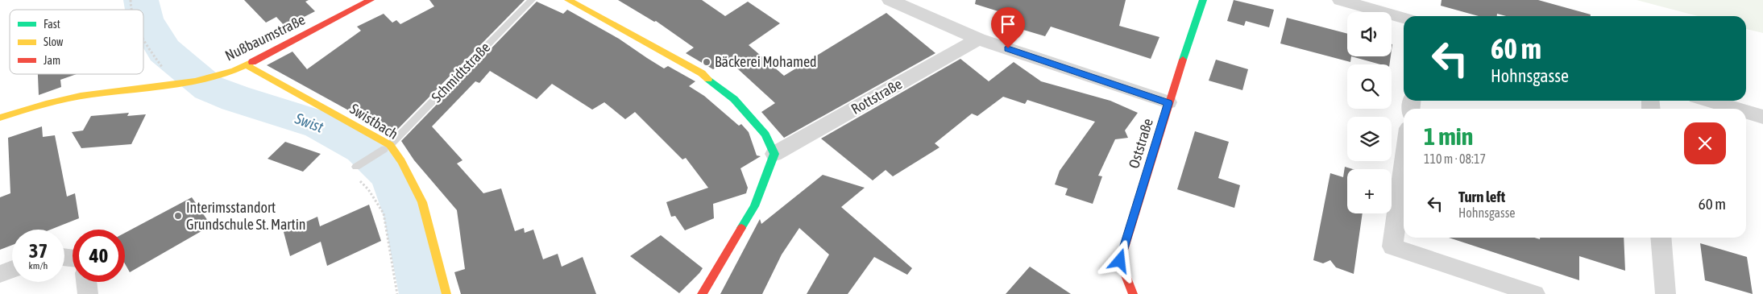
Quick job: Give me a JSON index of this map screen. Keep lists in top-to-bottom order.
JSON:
{
  "streets": {
    "street": [
      "Nußbaumstraße",
      "Rottstraße",
      "Swistbach",
      "Oststraße"
    ],
    "lane": ["Schmidtstraße"]
  },
  "crossings": [
    ["Nußbaumstraße", "Swistbach"],
    ["Schmidtstraße", "Swistbach"]
  ],
  "water": ["Swist"],
  "places": ["Bäckerei Mohamed", "Interimsstandort Grundschule St. Martin"],
  "legend": ["Fast", "Slow", "Jam"],
  "page": {
    "map_buttons": "+",
    "turn": ["60 m", "Hohnsgasse"],
    "heading": ["1 min", "110 m · 08:17"],
    "list": [
      {
        "name": "Turn left",
        "note": "Hohnsgasse",
        "value": "60 m"
      }
    ],
    "speed": "37 km/h",
    "limit": "40"
  }
}
